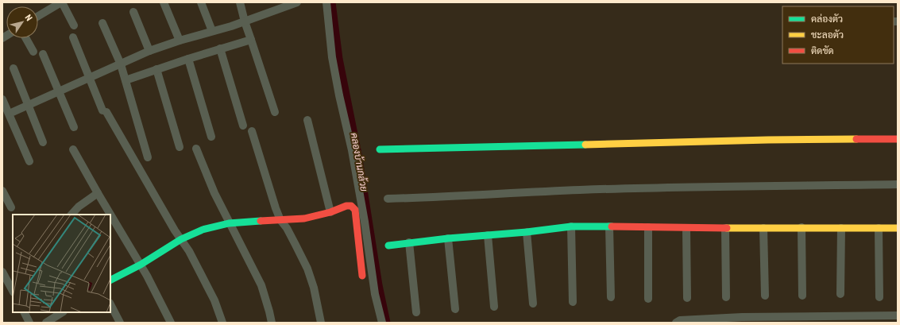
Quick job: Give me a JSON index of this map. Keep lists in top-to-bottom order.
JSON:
{
  "water": ["คลองบ้านกล้วย"],
  "legend": ["คล่องตัว", "ชะลอตัว", "ติดขัด"],
  "north": "top right"
}
